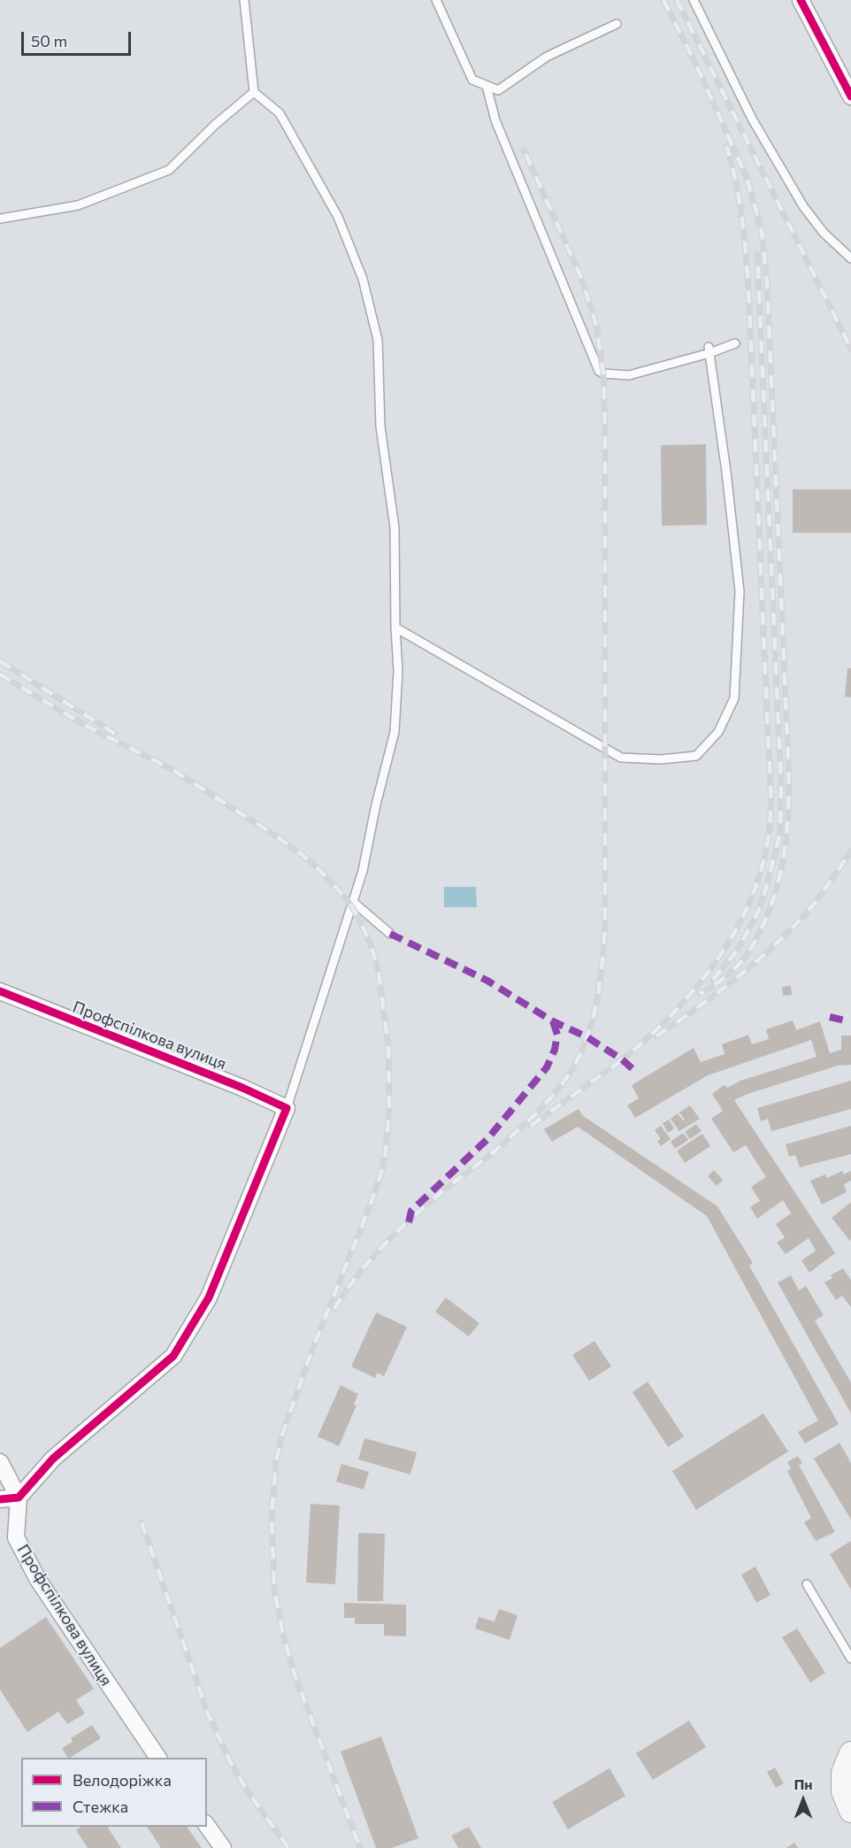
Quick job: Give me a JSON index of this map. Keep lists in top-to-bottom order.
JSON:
{
  "streets": {
    "street": ["Профспілкова вулиця"]
  },
  "legend": ["Велодоріжка", "Стежка"],
  "scale_bar": "50 m",
  "north": "top"
}
